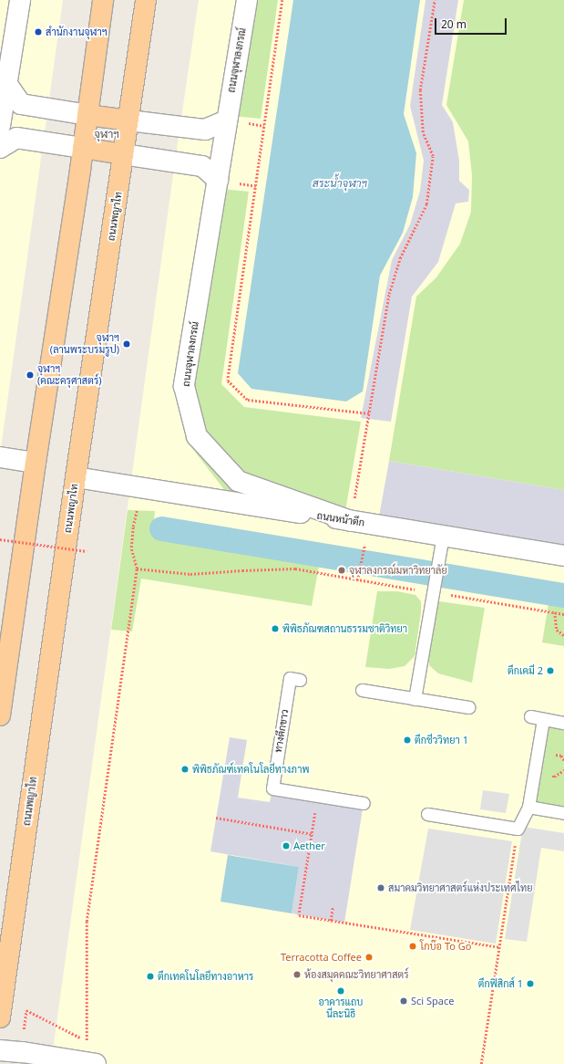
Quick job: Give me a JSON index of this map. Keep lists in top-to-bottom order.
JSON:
{
  "streets": {
    "main road": ["ถนนพญาไท"],
    "street": ["ถนนจุฬาลงกรณ์", "ถนนหน้าตึก"],
    "lane": ["ทางตึกขาว"]
  },
  "crossings": [
    ["ถนนจุฬาลงกรณ์", "ถนนหน้าตึก"],
    ["ถนนพญาไท", "ถนนหน้าตึก"]
  ],
  "districts": ["จุฬาฯ"],
  "water": ["สระน้ำจุฬาฯ"],
  "places": [
    "สำนักงานจุฬาฯ",
    "จุฬาฯ (ลานพระบรมรูป)",
    "จุฬาฯ (คณะครุศาสตร์)",
    "จุฬาลงกรณ์มหาวิทยาลัย",
    "พิพิธภัณฑสถานธรรมชาติวิทยา",
    "ตึกเคมี 2",
    "ตึกชีววิทยา 1",
    "พิพิธภัณฑ์เทคโนโลยีทางภาพ",
    "Aether",
    "สมาคมวิทยาศาสตร์แห่งประเทศไทย",
    "โกบ๊อ To Go",
    "Terracotta Coffee",
    "ห้องสมุดคณะวิทยาศาสตร์",
    "ตึกเทคโนโลยีทางอาหาร",
    "ตึกฟิสิกส์ 1",
    "อาคารแถบ นีละนิธิ",
    "Sci Space"
  ],
  "scale_bar": "20 m"
}
